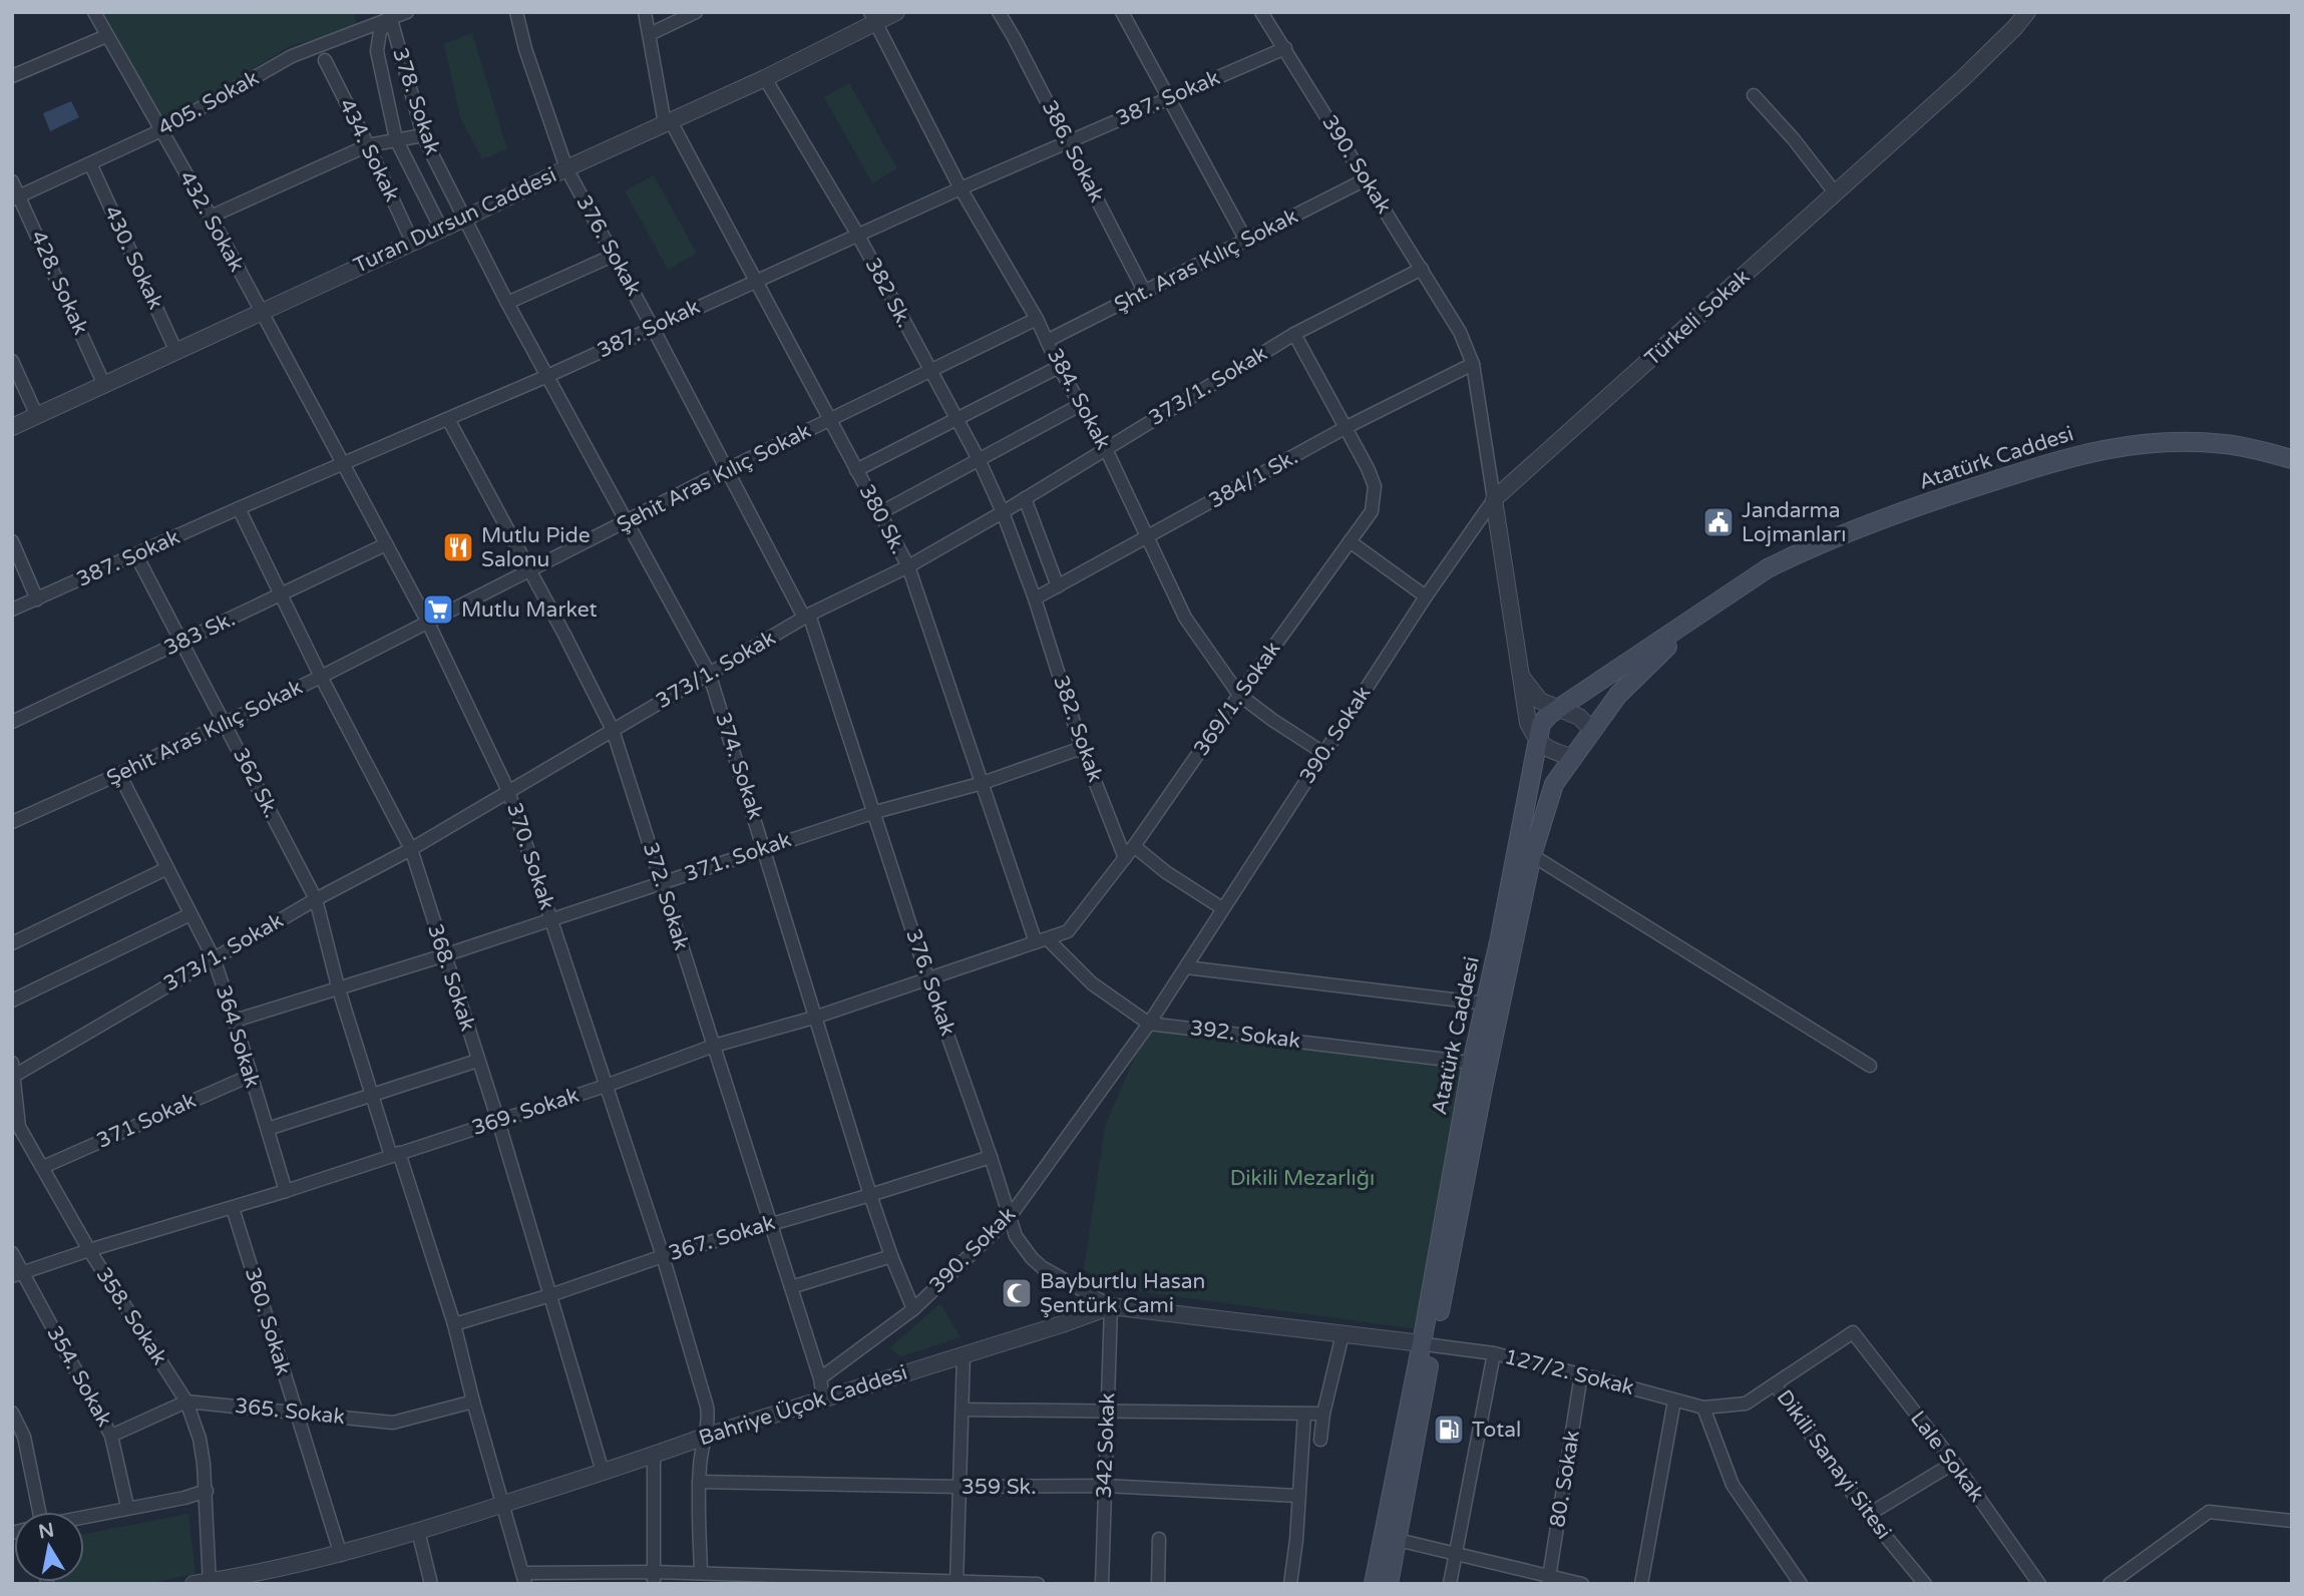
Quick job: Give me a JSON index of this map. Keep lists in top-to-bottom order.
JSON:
{
  "streets": {
    "main road": ["Atatürk Caddesi"],
    "street": [
      "387. Sokak",
      "378. Sokak",
      "405. Sokak",
      "434. Sokak",
      "386. Sokak",
      "390. Sokak",
      "Turan Dursun Caddesi",
      "432. Sokak",
      "376. Sokak",
      "430. Sokak",
      "Şht. Aras Kılıç Sokak",
      "428. Sokak",
      "382 Sk.",
      "Türkeli Sokak",
      "373/1. Sokak",
      "384. Sokak",
      "Şehit Aras Kılıç Sokak",
      "384/1 Sk.",
      "380 Sk.",
      "383 Sk.",
      "369/1. Sokak",
      "382. Sokak",
      "374. Sokak",
      "362 Sk.",
      "370. Sokak",
      "371. Sokak",
      "372. Sokak",
      "368. Sokak",
      "392. Sokak",
      "364 Sokak",
      "369. Sokak",
      "371 Sokak",
      "367. Sokak",
      "358. Sokak",
      "360. Sokak",
      "127/2. Sokak",
      "354. Sokak",
      "Bahriye Üçok Caddesi",
      "365. Sokak",
      "342 Sokak",
      "Lale Sokak",
      "Dikili Sanayi Sitesi",
      "80. Sokak",
      "359 Sk."
    ]
  },
  "crossings": [
    ["387. Sokak", "386. Sokak"],
    ["387. Sokak", "390. Sokak"],
    ["387. Sokak", "376. Sokak"],
    ["387. Sokak", "382 Sk."],
    ["387. Sokak", "384. Sokak"],
    ["387. Sokak", "380 Sk."],
    ["387. Sokak", "374. Sokak"],
    ["387. Sokak", "362 Sk."],
    ["387. Sokak", "370. Sokak"],
    ["387. Sokak", "372. Sokak"],
    ["387. Sokak", "368. Sokak"],
    ["378. Sokak", "405. Sokak"],
    ["378. Sokak", "Turan Dursun Caddesi"],
    ["378. Sokak", "374. Sokak"],
    ["405. Sokak", "432. Sokak"],
    ["405. Sokak", "430. Sokak"],
    ["405. Sokak", "428. Sokak"],
    ["434. Sokak", "Turan Dursun Caddesi"],
    ["386. Sokak", "Şht. Aras Kılıç Sokak"],
    ["390. Sokak", "376. Sokak"],
    ["390. Sokak", "Şht. Aras Kılıç Sokak"],
    ["390. Sokak", "Türkeli Sokak"],
    ["390. Sokak", "373/1. Sokak"],
    ["390. Sokak", "384. Sokak"],
    ["390. Sokak", "384/1 Sk."],
    ["390. Sokak", "374. Sokak"],
    ["390. Sokak", "372. Sokak"],
    ["390. Sokak", "392. Sokak"],
    ["Turan Dursun Caddesi", "432. Sokak"],
    ["Turan Dursun Caddesi", "376. Sokak"],
    ["Turan Dursun Caddesi", "430. Sokak"],
    ["Turan Dursun Caddesi", "428. Sokak"],
    ["Turan Dursun Caddesi", "382 Sk."],
    ["Turan Dursun Caddesi", "384. Sokak"],
    ["Turan Dursun Caddesi", "380 Sk."],
    ["Turan Dursun Caddesi", "374. Sokak"],
    ["Turan Dursun Caddesi", "370. Sokak"],
    ["432. Sokak", "370. Sokak"],
    ["376. Sokak", "373/1. Sokak"],
    ["376. Sokak", "Şehit Aras Kılıç Sokak"],
    ["376. Sokak", "371. Sokak"],
    ["376. Sokak", "369. Sokak"],
    ["376. Sokak", "367. Sokak"],
    ["376. Sokak", "Bahriye Üçok Caddesi"],
    ["376. Sokak", "342 Sokak"],
    ["Şht. Aras Kılıç Sokak", "384. Sokak"],
    ["382 Sk.", "373/1. Sokak"],
    ["382 Sk.", "Şehit Aras Kılıç Sokak"],
    ["382 Sk.", "382. Sokak"],
    ["373/1. Sokak", "384. Sokak"],
    ["373/1. Sokak", "380 Sk."],
    ["373/1. Sokak", "369/1. Sokak"],
    ["373/1. Sokak", "382. Sokak"],
    ["373/1. Sokak", "374. Sokak"],
    ["373/1. Sokak", "362 Sk."],
    ["373/1. Sokak", "370. Sokak"],
    ["373/1. Sokak", "372. Sokak"],
    ["373/1. Sokak", "368. Sokak"],
    ["373/1. Sokak", "364 Sokak"],
    ["373/1. Sokak", "358. Sokak"],
    ["384. Sokak", "Şehit Aras Kılıç Sokak"],
    ["384. Sokak", "384/1 Sk."],
    ["384. Sokak", "369/1. Sokak"],
    ["Atatürk Caddesi", "392. Sokak"],
    ["Atatürk Caddesi", "127/2. Sokak"],
    ["Atatürk Caddesi", "Bahriye Üçok Caddesi"],
    ["Şehit Aras Kılıç Sokak", "380 Sk."],
    ["Şehit Aras Kılıç Sokak", "374. Sokak"],
    ["Şehit Aras Kılıç Sokak", "362 Sk."],
    ["Şehit Aras Kılıç Sokak", "370. Sokak"],
    ["Şehit Aras Kılıç Sokak", "372. Sokak"],
    ["Şehit Aras Kılıç Sokak", "368. Sokak"],
    ["Şehit Aras Kılıç Sokak", "364 Sokak"],
    ["384/1 Sk.", "369/1. Sokak"],
    ["384/1 Sk.", "382. Sokak"],
    ["380 Sk.", "369/1. Sokak"],
    ["380 Sk.", "371. Sokak"],
    ["380 Sk.", "392. Sokak"],
    ["380 Sk.", "369. Sokak"],
    ["383 Sk.", "362 Sk."],
    ["383 Sk.", "370. Sokak"],
    ["383 Sk.", "368. Sokak"],
    ["369/1. Sokak", "382. Sokak"],
    ["369/1. Sokak", "392. Sokak"],
    ["369/1. Sokak", "369. Sokak"],
    ["382. Sokak", "371. Sokak"],
    ["374. Sokak", "371. Sokak"],
    ["374. Sokak", "369. Sokak"],
    ["374. Sokak", "367. Sokak"],
    ["362 Sk.", "371. Sokak"],
    ["362 Sk.", "369. Sokak"],
    ["362 Sk.", "367. Sokak"],
    ["362 Sk.", "Bahriye Üçok Caddesi"],
    ["362 Sk.", "365. Sokak"],
    ["370. Sokak", "371. Sokak"],
    ["370. Sokak", "369. Sokak"],
    ["370. Sokak", "367. Sokak"],
    ["370. Sokak", "Bahriye Üçok Caddesi"],
    ["370. Sokak", "359 Sk."],
    ["371. Sokak", "372. Sokak"],
    ["371. Sokak", "368. Sokak"],
    ["371. Sokak", "364 Sokak"],
    ["372. Sokak", "369. Sokak"],
    ["372. Sokak", "367. Sokak"],
    ["372. Sokak", "Bahriye Üçok Caddesi"],
    ["368. Sokak", "369. Sokak"],
    ["368. Sokak", "367. Sokak"],
    ["368. Sokak", "Bahriye Üçok Caddesi"],
    ["392. Sokak", "369. Sokak"],
    ["364 Sokak", "369. Sokak"],
    ["364 Sokak", "371 Sokak"],
    ["369. Sokak", "358. Sokak"],
    ["369. Sokak", "360. Sokak"],
    ["369. Sokak", "354. Sokak"],
    ["371 Sokak", "358. Sokak"],
    ["358. Sokak", "Bahriye Üçok Caddesi"],
    ["358. Sokak", "365. Sokak"],
    ["360. Sokak", "Bahriye Üçok Caddesi"],
    ["360. Sokak", "365. Sokak"],
    ["127/2. Sokak", "Bahriye Üçok Caddesi"],
    ["127/2. Sokak", "Dikili Sanayi Sitesi"],
    ["127/2. Sokak", "80. Sokak"],
    ["354. Sokak", "365. Sokak"],
    ["Bahriye Üçok Caddesi", "342 Sokak"],
    ["342 Sokak", "359 Sk."],
    ["Lale Sokak", "Dikili Sanayi Sitesi"]
  ],
  "parks": ["Dikili Mezarlığı"],
  "places": {
    "public building": ["Jandarma Lojmanları"],
    "restaurant": ["Mutlu Pide Salonu"],
    "supermarket": ["Mutlu Market"],
    "mosque": ["Bayburtlu Hasan Şentürk Cami"],
    "fuel station": ["Total"]
  },
  "north": "top"
}
